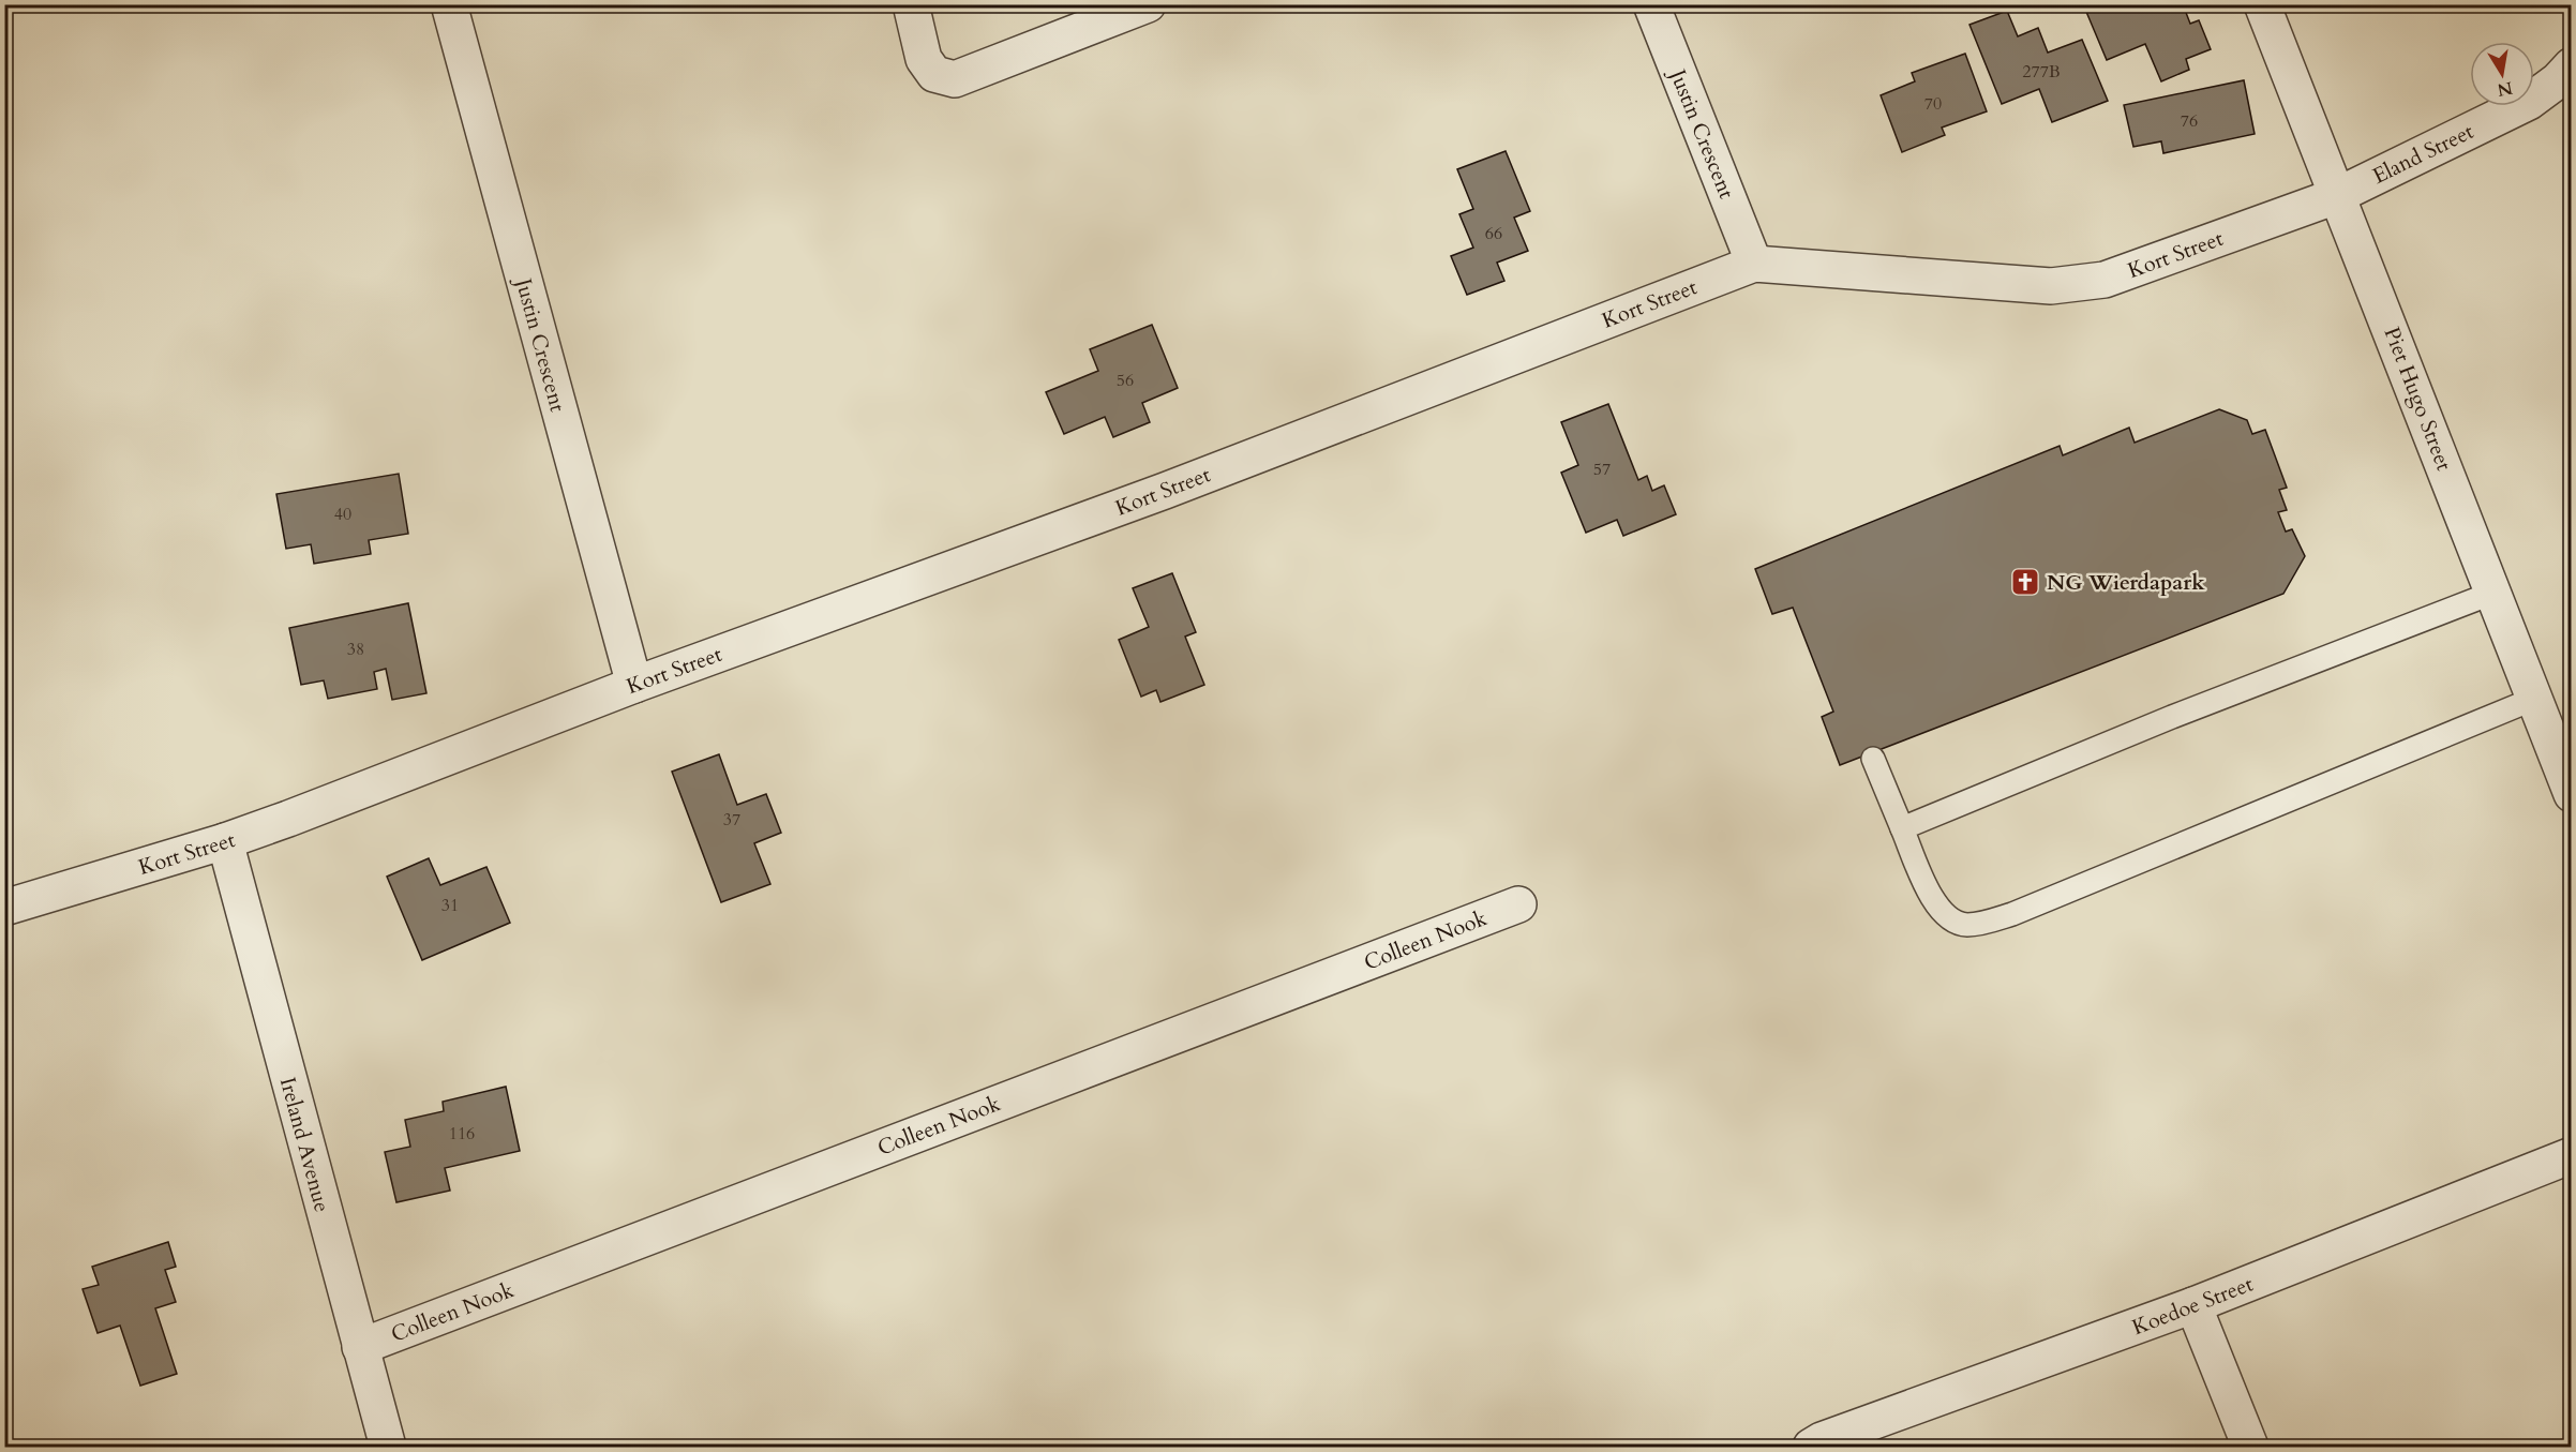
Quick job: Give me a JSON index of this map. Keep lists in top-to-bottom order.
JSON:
{
  "streets": {
    "street": [
      "Justin Crescent",
      "Eland Street",
      "Kort Street",
      "Piet Hugo Street",
      "Colleen Nook",
      "Ireland Avenue",
      "Koedoe Street"
    ]
  },
  "crossings": [
    ["Justin Crescent", "Kort Street"],
    ["Eland Street", "Kort Street"],
    ["Eland Street", "Piet Hugo Street"],
    ["Kort Street", "Piet Hugo Street"],
    ["Kort Street", "Ireland Avenue"],
    ["Colleen Nook", "Ireland Avenue"]
  ],
  "places": {
    "church": ["NG Wierdapark"]
  },
  "house_numbers": [
    "277B",
    "70",
    "76",
    "66",
    "56",
    "57",
    "40",
    "38",
    "37",
    "31",
    "116"
  ],
  "north": "bottom"
}
